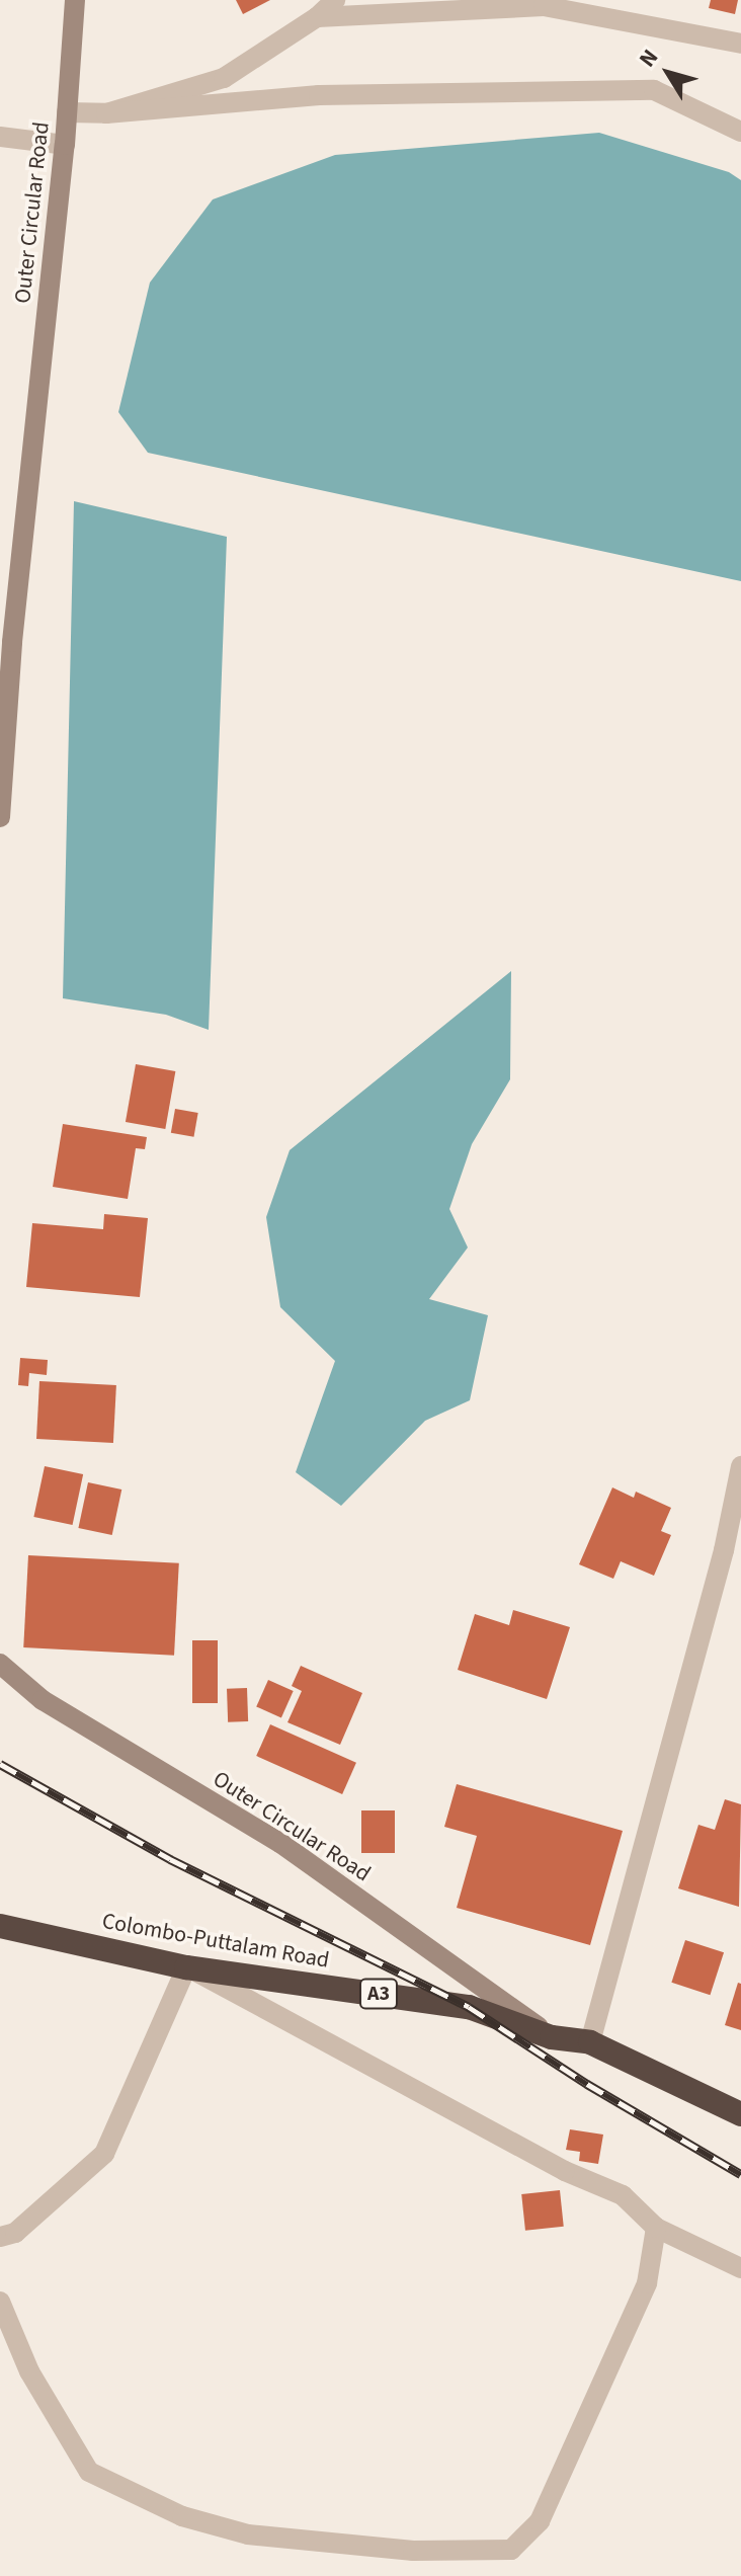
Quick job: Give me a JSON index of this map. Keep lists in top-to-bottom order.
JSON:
{
  "streets": {
    "highway": ["Colombo-Puttalam Road", "A3"],
    "street": ["Outer Circular Road"]
  },
  "crossings": [
    ["Outer Circular Road", "Colombo-Puttalam Road"]
  ],
  "north": "top left"
}
